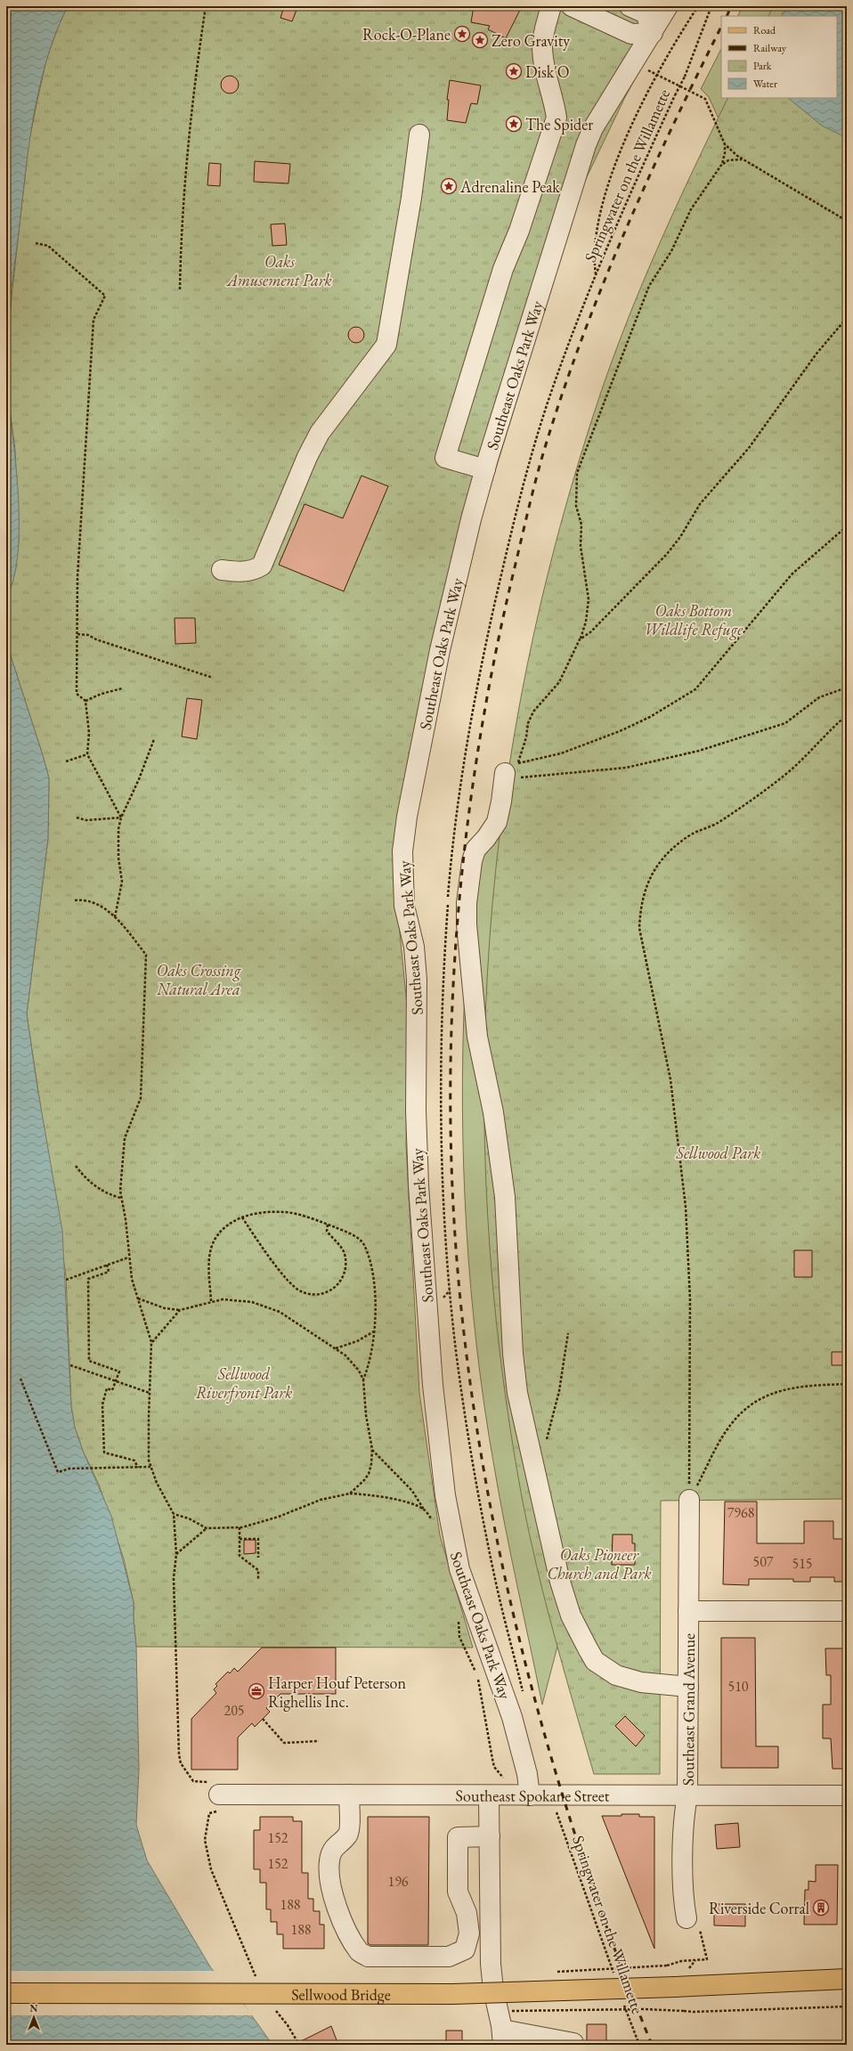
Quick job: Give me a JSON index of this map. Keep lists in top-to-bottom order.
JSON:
{
  "streets": {
    "main road": ["Sellwood Bridge"],
    "street": ["Southeast Oaks Park Way", "Southeast Grand Avenue", "Southeast Spokane Street"],
    "path": ["Springwater on the Willamette"]
  },
  "crossings": [
    ["Southeast Oaks Park Way", "Southeast Spokane Street"],
    ["Southeast Grand Avenue", "Southeast Spokane Street"]
  ],
  "parks": [
    "Oaks Amusement Park",
    "Oaks Bottom Wildlife Refuge",
    "Oaks Crossing Natural Area",
    "Sellwood Park",
    "Sellwood Riverfront Park",
    "Oaks Pioneer Church and Park"
  ],
  "places": {
    "place": [
      "Rock-O-Plane",
      "Zero Gravity",
      "Disk'O",
      "The Spider",
      "Adrenaline Peak"
    ],
    "office": ["Harper Houf Peterson Righellis Inc."],
    "building": ["Riverside Corral"]
  },
  "house_numbers": [
    "7968",
    "507",
    "515",
    "510",
    "205",
    "152",
    "152",
    "196",
    "188",
    "188"
  ],
  "legend": [
    "Road",
    "Railway",
    "Park",
    "Water"
  ],
  "north": "top"
}
